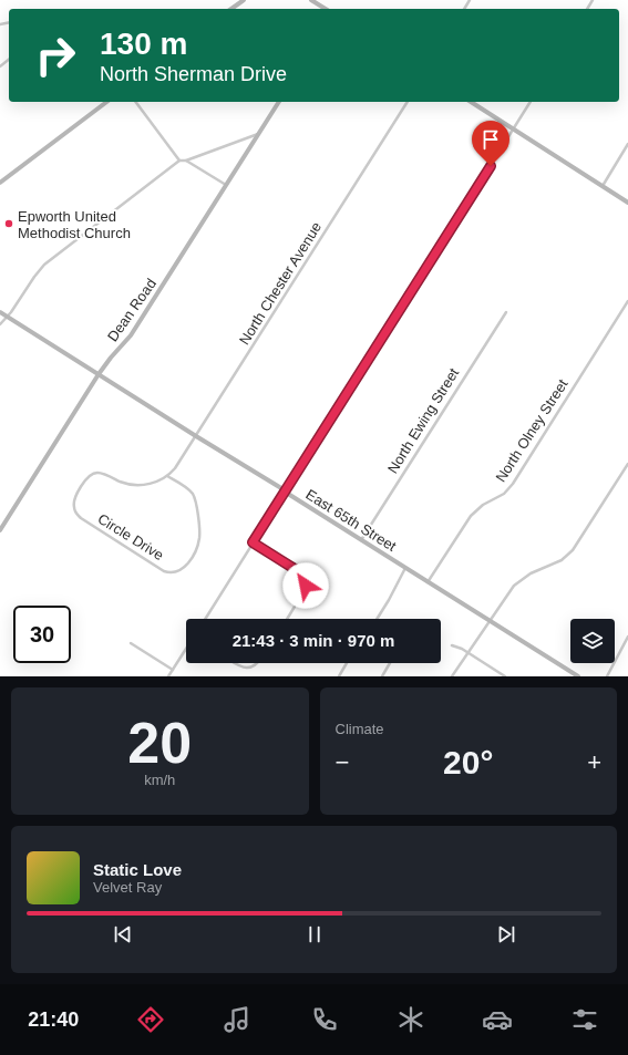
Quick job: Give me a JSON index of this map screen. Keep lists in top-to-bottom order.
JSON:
{
  "streets": {
    "street": [
      "North Chester Avenue",
      "Dean Road",
      "North Ewing Street",
      "North Olney Street",
      "East 65th Street",
      "Circle Drive"
    ]
  },
  "crossings": [
    ["North Chester Avenue", "East 65th Street"],
    ["North Chester Avenue", "Circle Drive"],
    ["Dean Road", "East 65th Street"],
    ["North Ewing Street", "East 65th Street"],
    ["North Olney Street", "East 65th Street"]
  ],
  "places": ["Epworth United Methodist Church"],
  "page": {
    "turn": ["130 m", "North Sherman Drive"],
    "limit": "30",
    "trip": "21:43 · 3 min · 970 m",
    "tile": [
      ["20", "km/h"],
      "Climate"
    ],
    "heat": ["−", "20°", "+"],
    "song": ["Static Love", "Velvet Ray"],
    "tabs": "21:40"
  }
}
